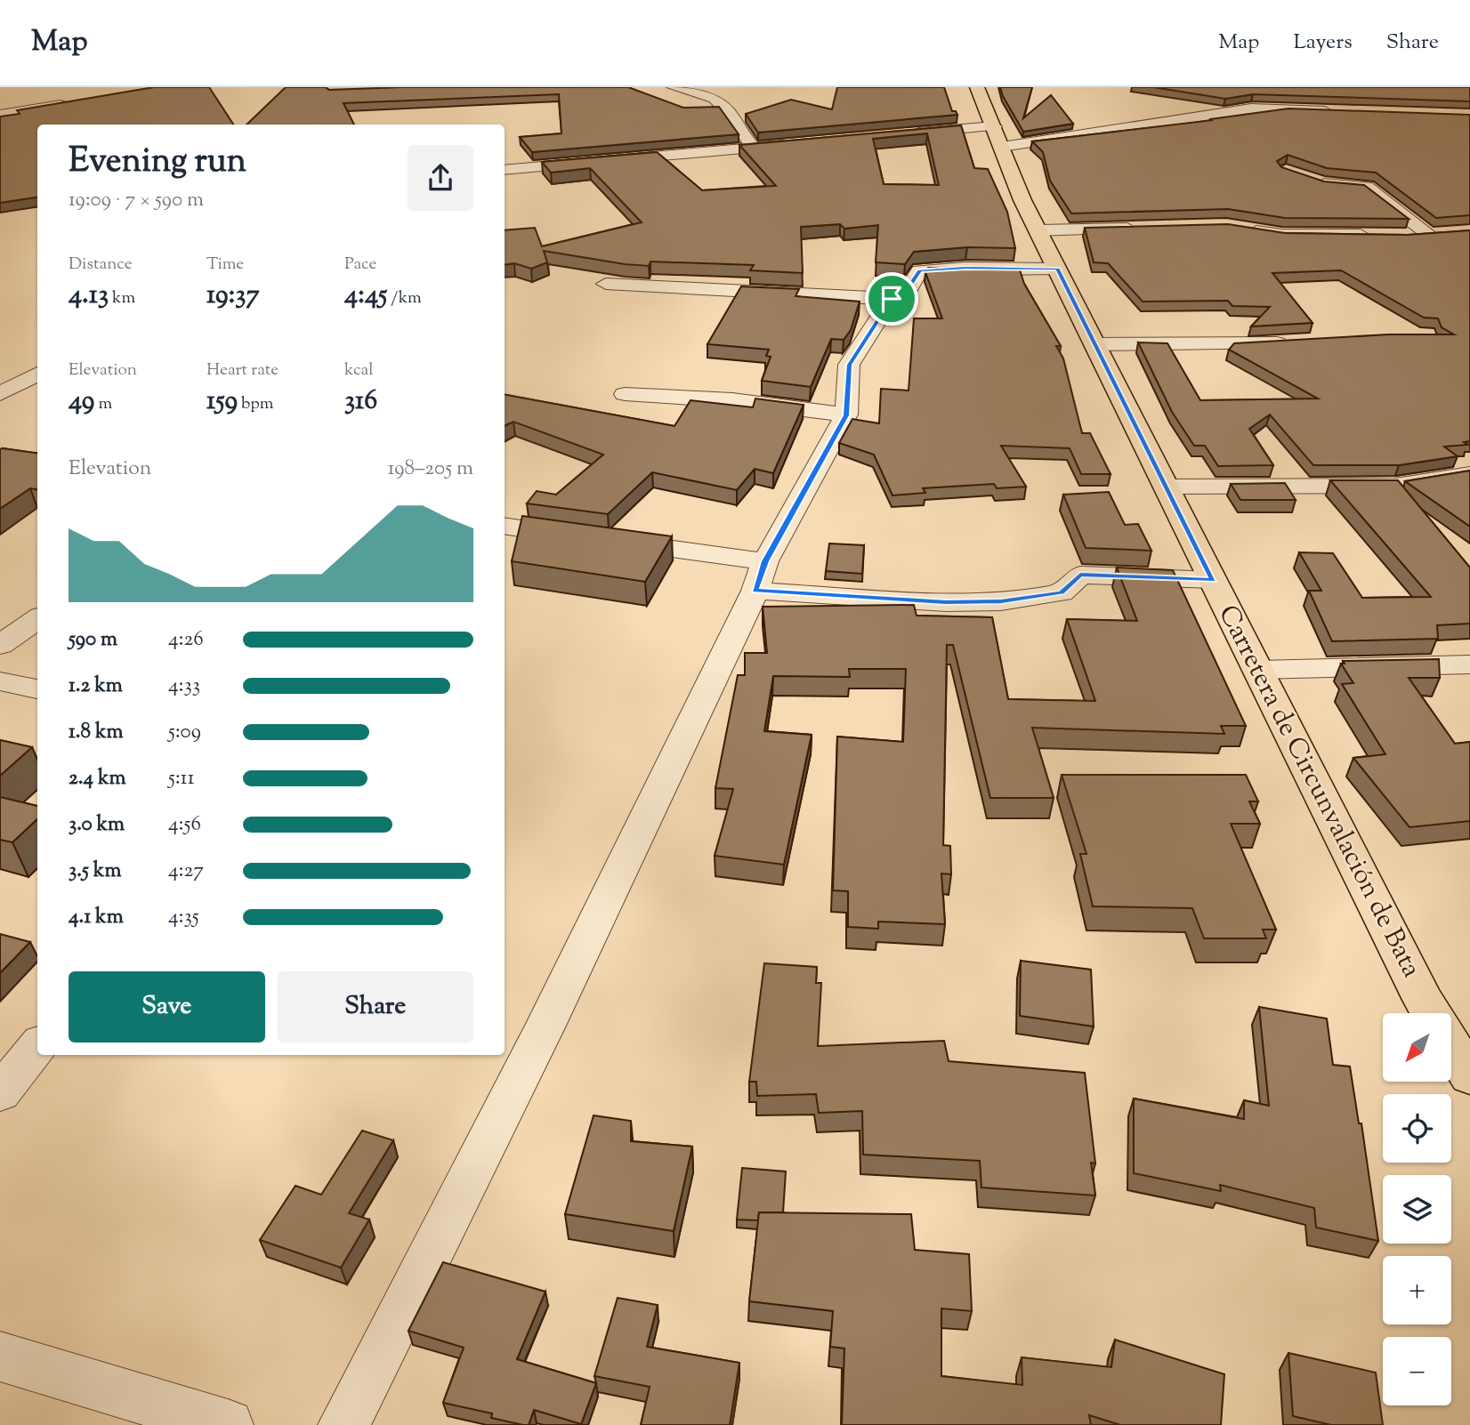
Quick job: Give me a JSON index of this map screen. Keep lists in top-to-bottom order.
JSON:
{
  "streets": {
    "main road": ["Carretera de Circunvalación de Bata"]
  },
  "north": "bottom left",
  "page": {
    "header": "Map",
    "nav": ["Map", "Layers", "Share"],
    "heading": ["Evening run", "19:09 · 7 × 590 m"],
    "stats": [
      ["Distance", "4.13 km"],
      ["Time", "19:37"],
      ["Pace", "4:45 /km"],
      ["Elevation", "49 m"],
      ["Heart rate", "159 bpm"],
      ["kcal", "316"]
    ],
    "chart": ["Elevation", "198–205 m"],
    "list": [
      {
        "name": "590 m",
        "note": "4:26"
      },
      {
        "name": "1.2 km",
        "note": "4:33"
      },
      {
        "name": "1.8 km",
        "note": "5:09"
      },
      {
        "name": "2.4 km",
        "note": "5:11"
      },
      {
        "name": "3.0 km",
        "note": "4:56"
      },
      {
        "name": "3.5 km",
        "note": "4:27"
      },
      {
        "name": "4.1 km",
        "note": "4:35"
      }
    ],
    "buttons": ["Save", "Share"],
    "map_buttons": ["+", "−"]
  }
}
